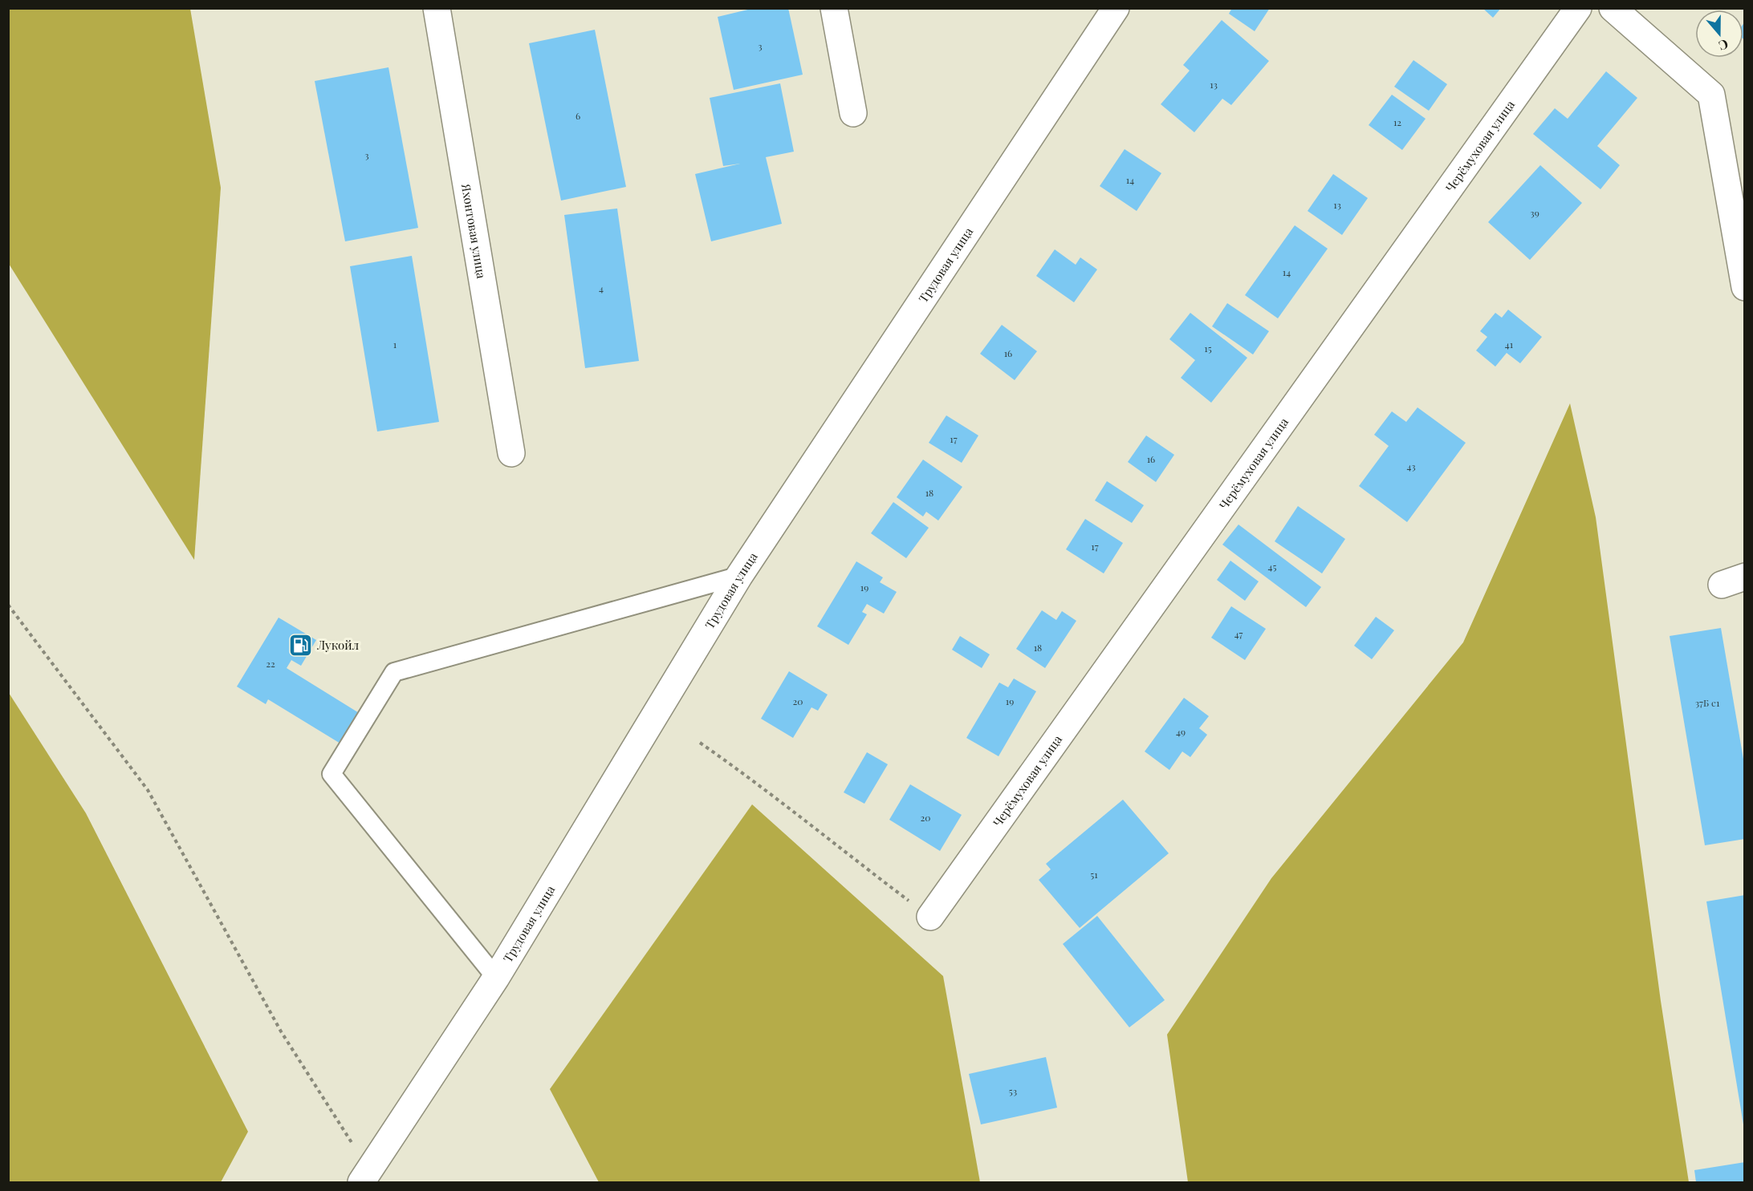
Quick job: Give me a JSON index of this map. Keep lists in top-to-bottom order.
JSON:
{
  "streets": {
    "street": ["Черёмуховая улица", "Яхонтовая улица", "Трудовая улица"]
  },
  "places": {
    "fuel station": ["Лукойл"]
  },
  "house_numbers": [
    "3",
    "13",
    "6",
    "12",
    "3",
    "14",
    "13",
    "39",
    "14",
    "4",
    "1",
    "41",
    "15",
    "16",
    "17",
    "16",
    "43",
    "18",
    "17",
    "45",
    "19",
    "47",
    "18",
    "22",
    "20",
    "19",
    "37Б с1",
    "49",
    "20",
    "51",
    "53"
  ],
  "north": "bottom"
}
